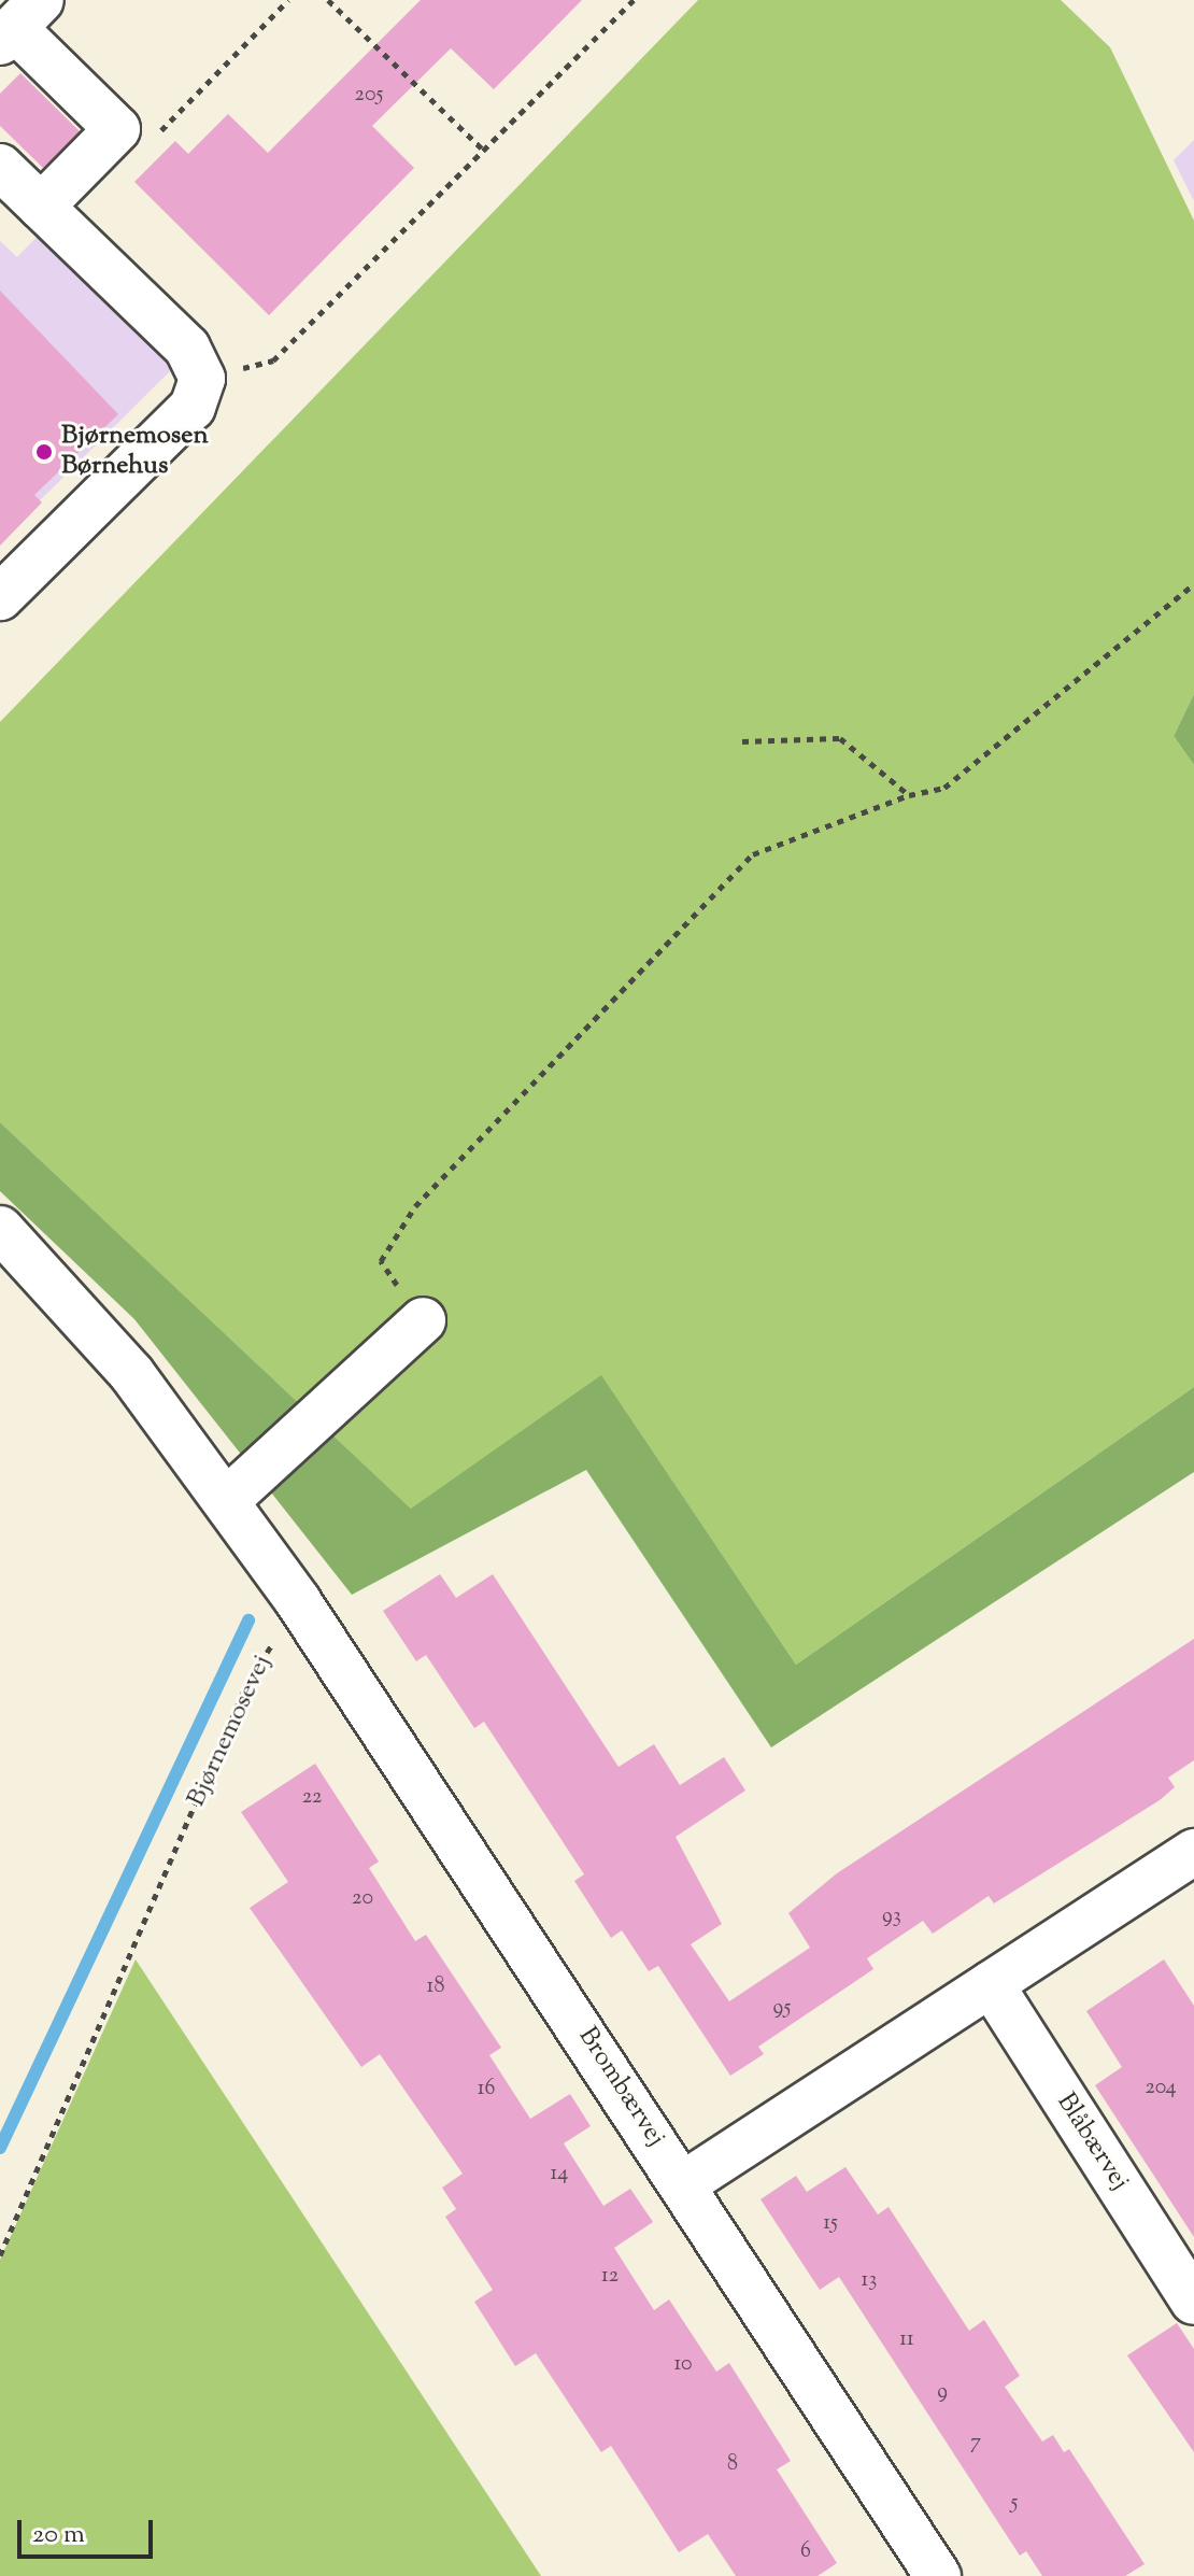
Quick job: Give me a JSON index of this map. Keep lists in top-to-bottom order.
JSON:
{
  "streets": {
    "street": ["Brombærvej", "Blåbærvej"],
    "path": ["Bjørnemosevej"]
  },
  "crossings": [
    ["Bjørnemosevej", "Brombærvej"]
  ],
  "places": ["Bjørnemosen Børnehus"],
  "house_numbers": [
    "205",
    "22",
    "20",
    "93",
    "18",
    "95",
    "204",
    "16",
    "14",
    "15",
    "12",
    "13",
    "11",
    "10",
    "9",
    "7",
    "8",
    "5",
    "6"
  ],
  "scale_bar": "20 m"
}
